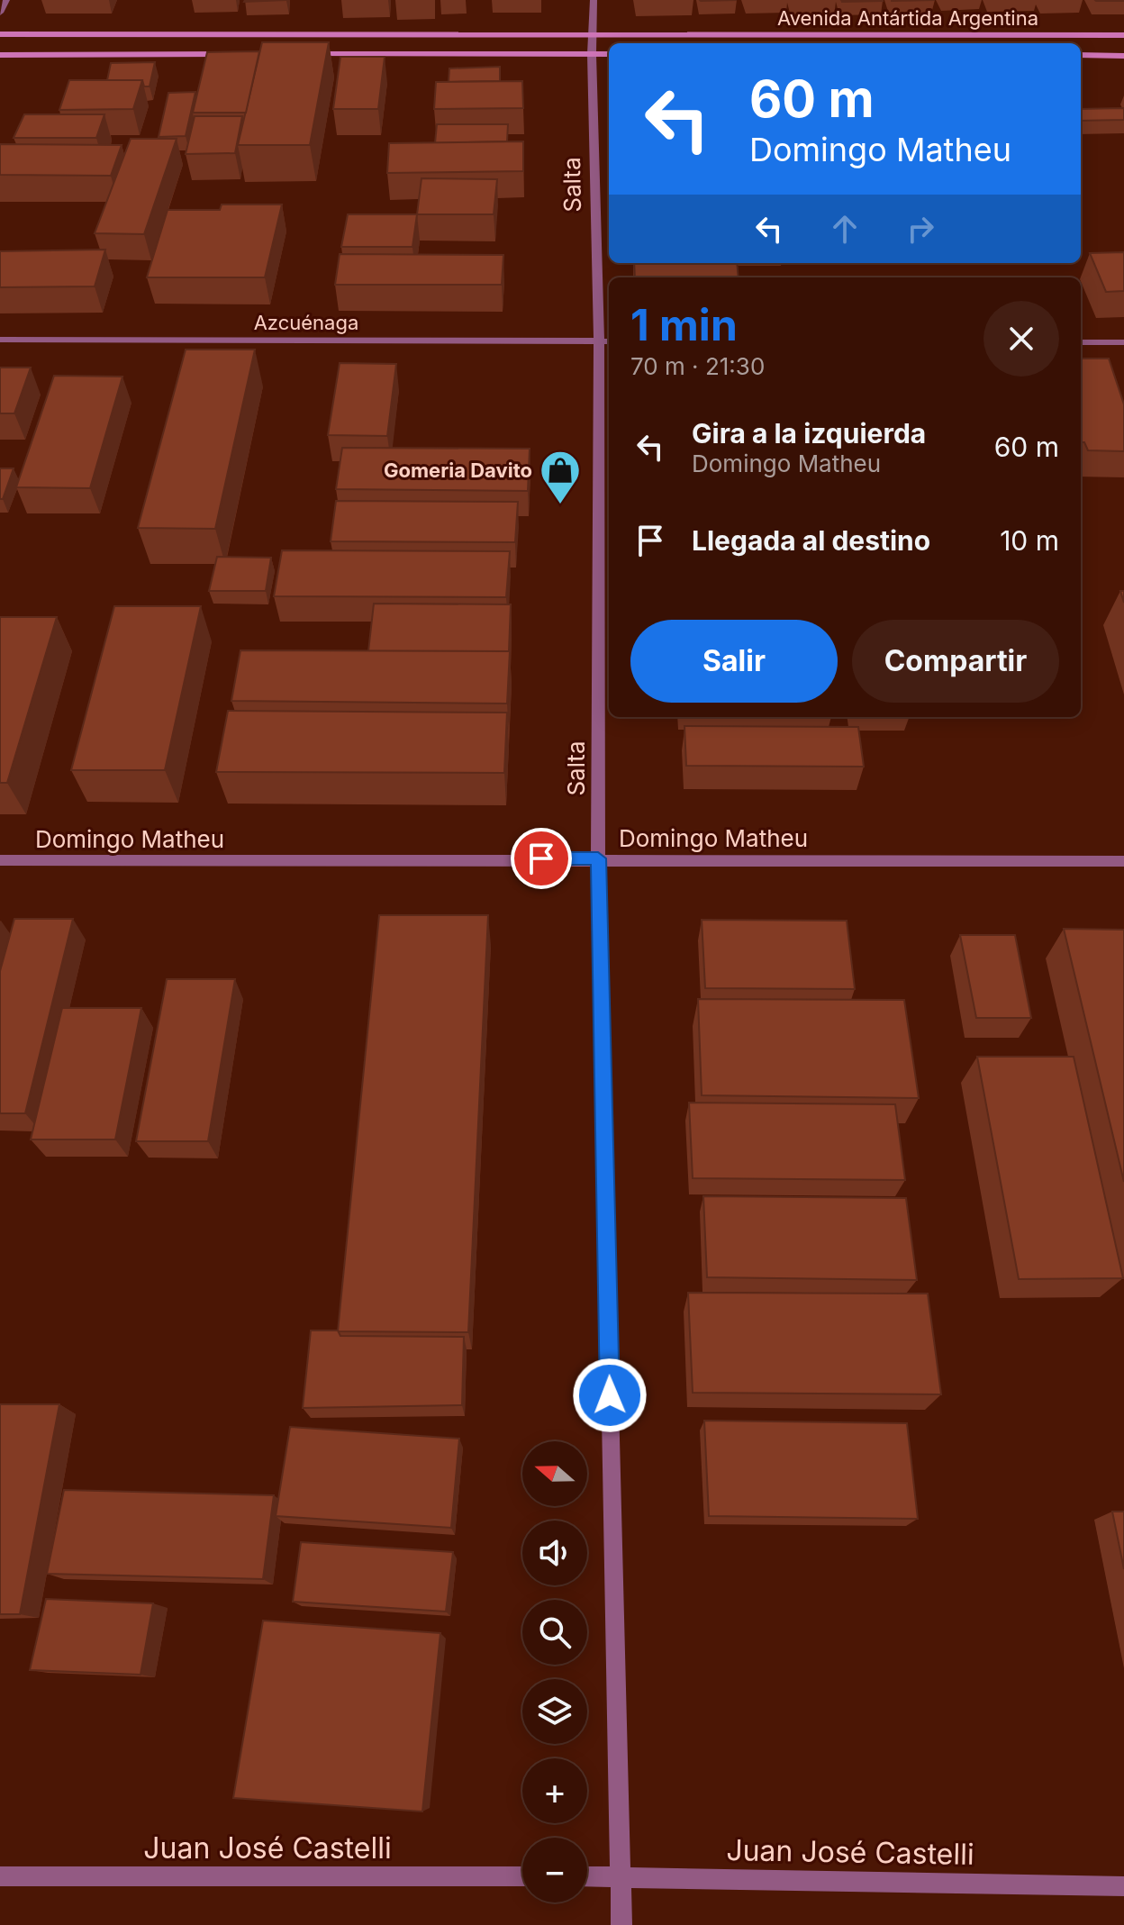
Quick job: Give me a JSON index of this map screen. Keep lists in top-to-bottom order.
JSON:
{
  "streets": {
    "main road": ["Avenida Antártida Argentina"],
    "street": [
      "Salta",
      "Azcuénaga",
      "Domingo Matheu",
      "Juan José Castelli"
    ]
  },
  "crossings": [
    ["Avenida Antártida Argentina", "Salta"],
    ["Salta", "Azcuénaga"],
    ["Salta", "Domingo Matheu"],
    ["Salta", "Juan José Castelli"]
  ],
  "places": {
    "shop": ["Gomeria Davito"]
  },
  "north": "left",
  "page": {
    "turn": ["60 m", "Domingo Matheu"],
    "heading": ["1 min", "70 m · 21:30"],
    "list": [
      {
        "name": "Gira a la izquierda",
        "note": "Domingo Matheu",
        "value": "60 m"
      },
      {
        "name": "Llegada al destino",
        "value": "10 m"
      }
    ],
    "buttons": ["Salir", "Compartir"],
    "map_buttons": ["+", "−"]
  }
}
